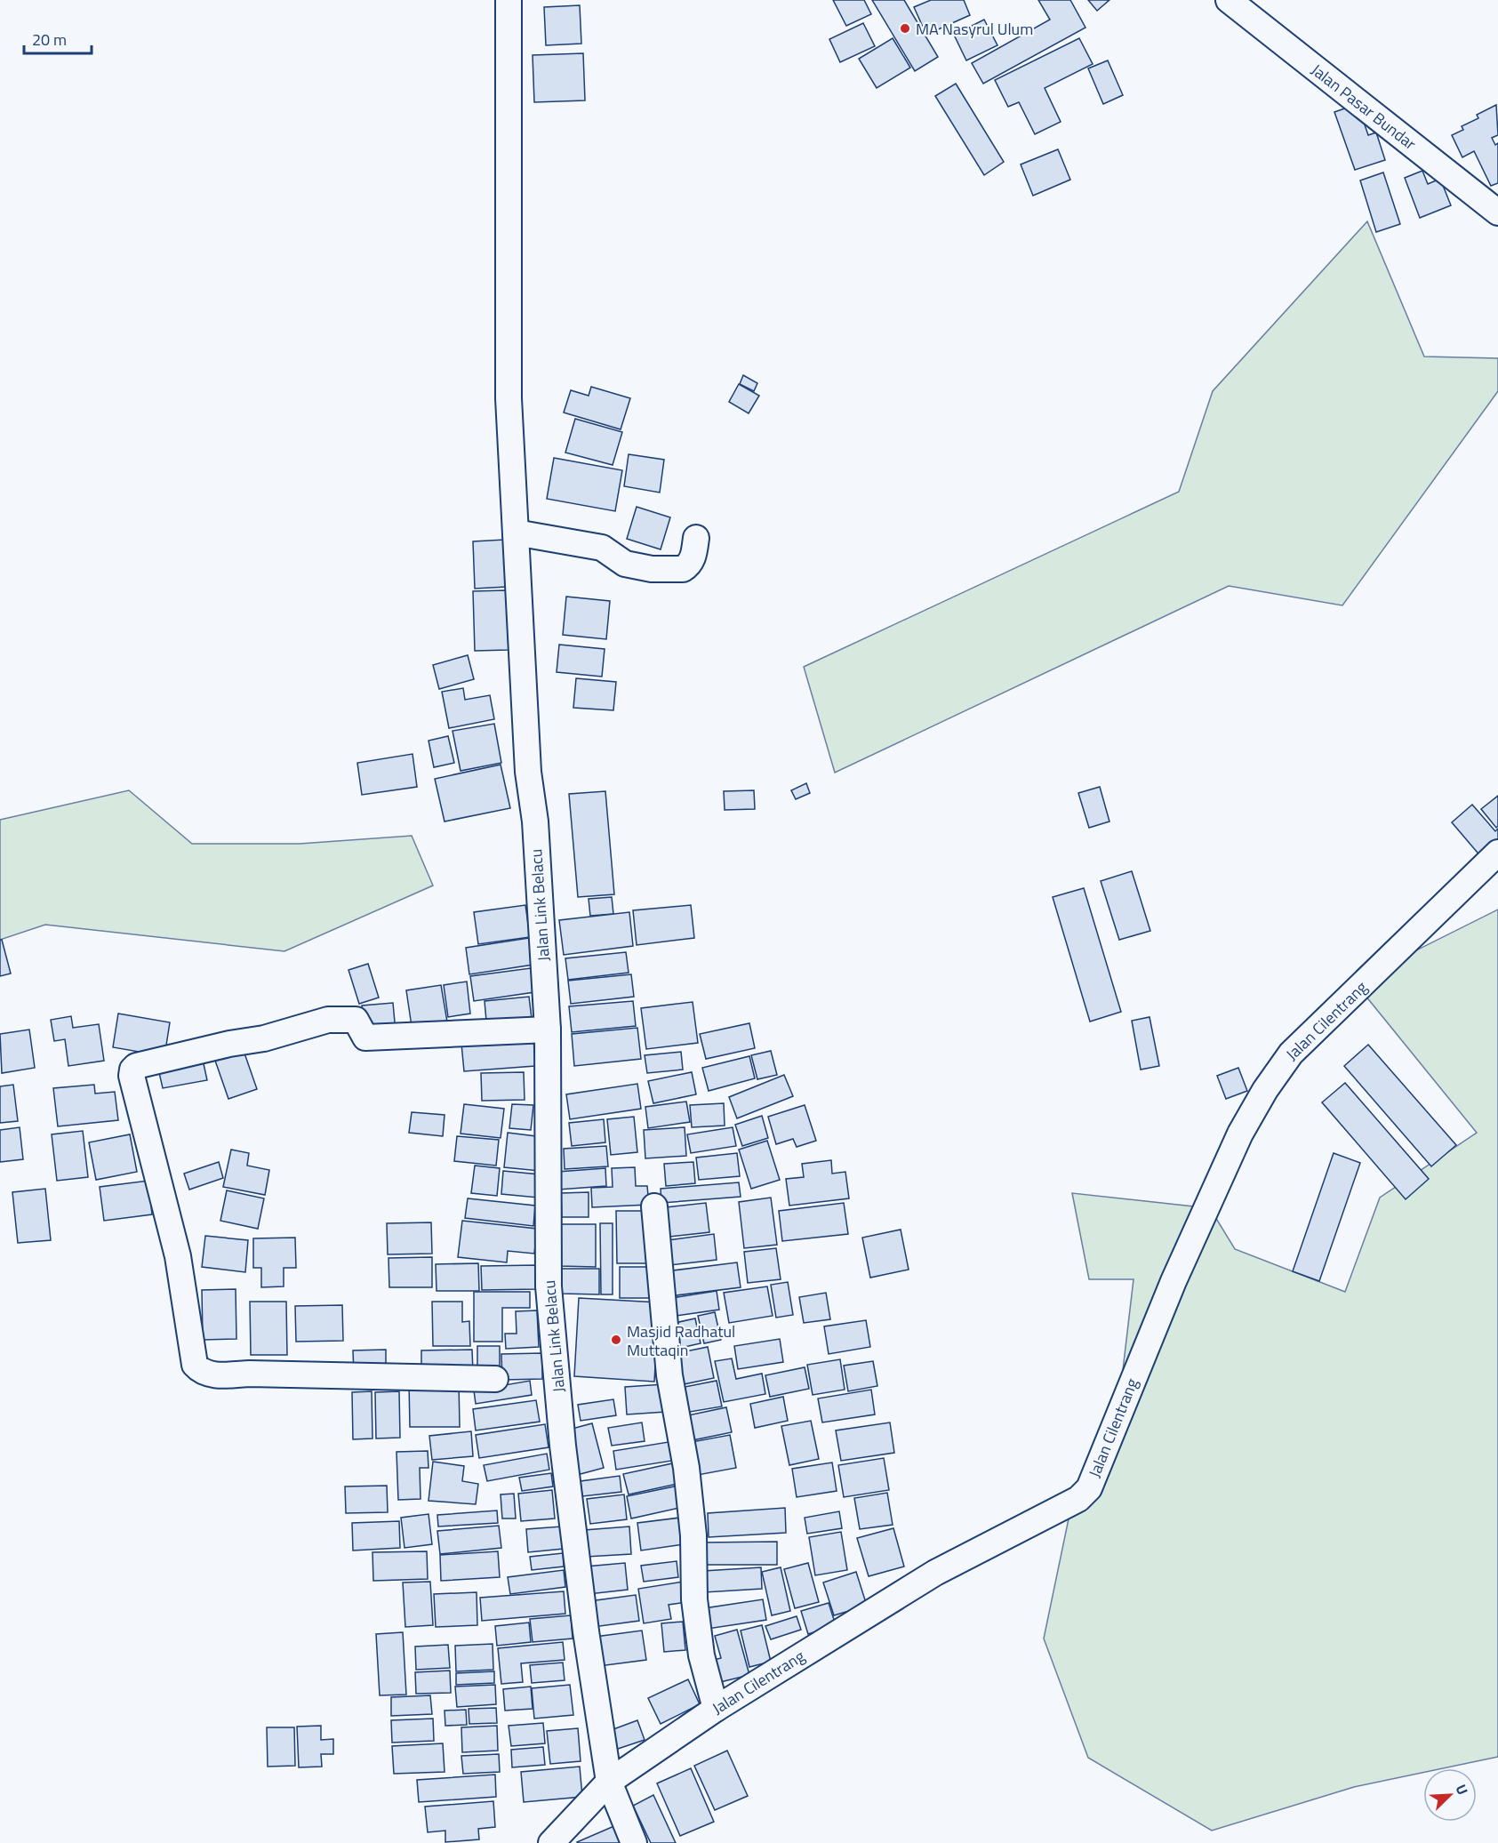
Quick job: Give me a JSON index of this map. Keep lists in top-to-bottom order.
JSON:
{
  "streets": {
    "street": ["Jalan Pasar Bundar", "Jalan Link Belacu", "Jalan Cilentrang"]
  },
  "crossings": [
    ["Jalan Link Belacu", "Jalan Cilentrang"]
  ],
  "places": ["MA Nasyrul Ulum", "Masjid Radhatul Muttaqin"],
  "scale_bar": "20 m",
  "north": "top right"
}
